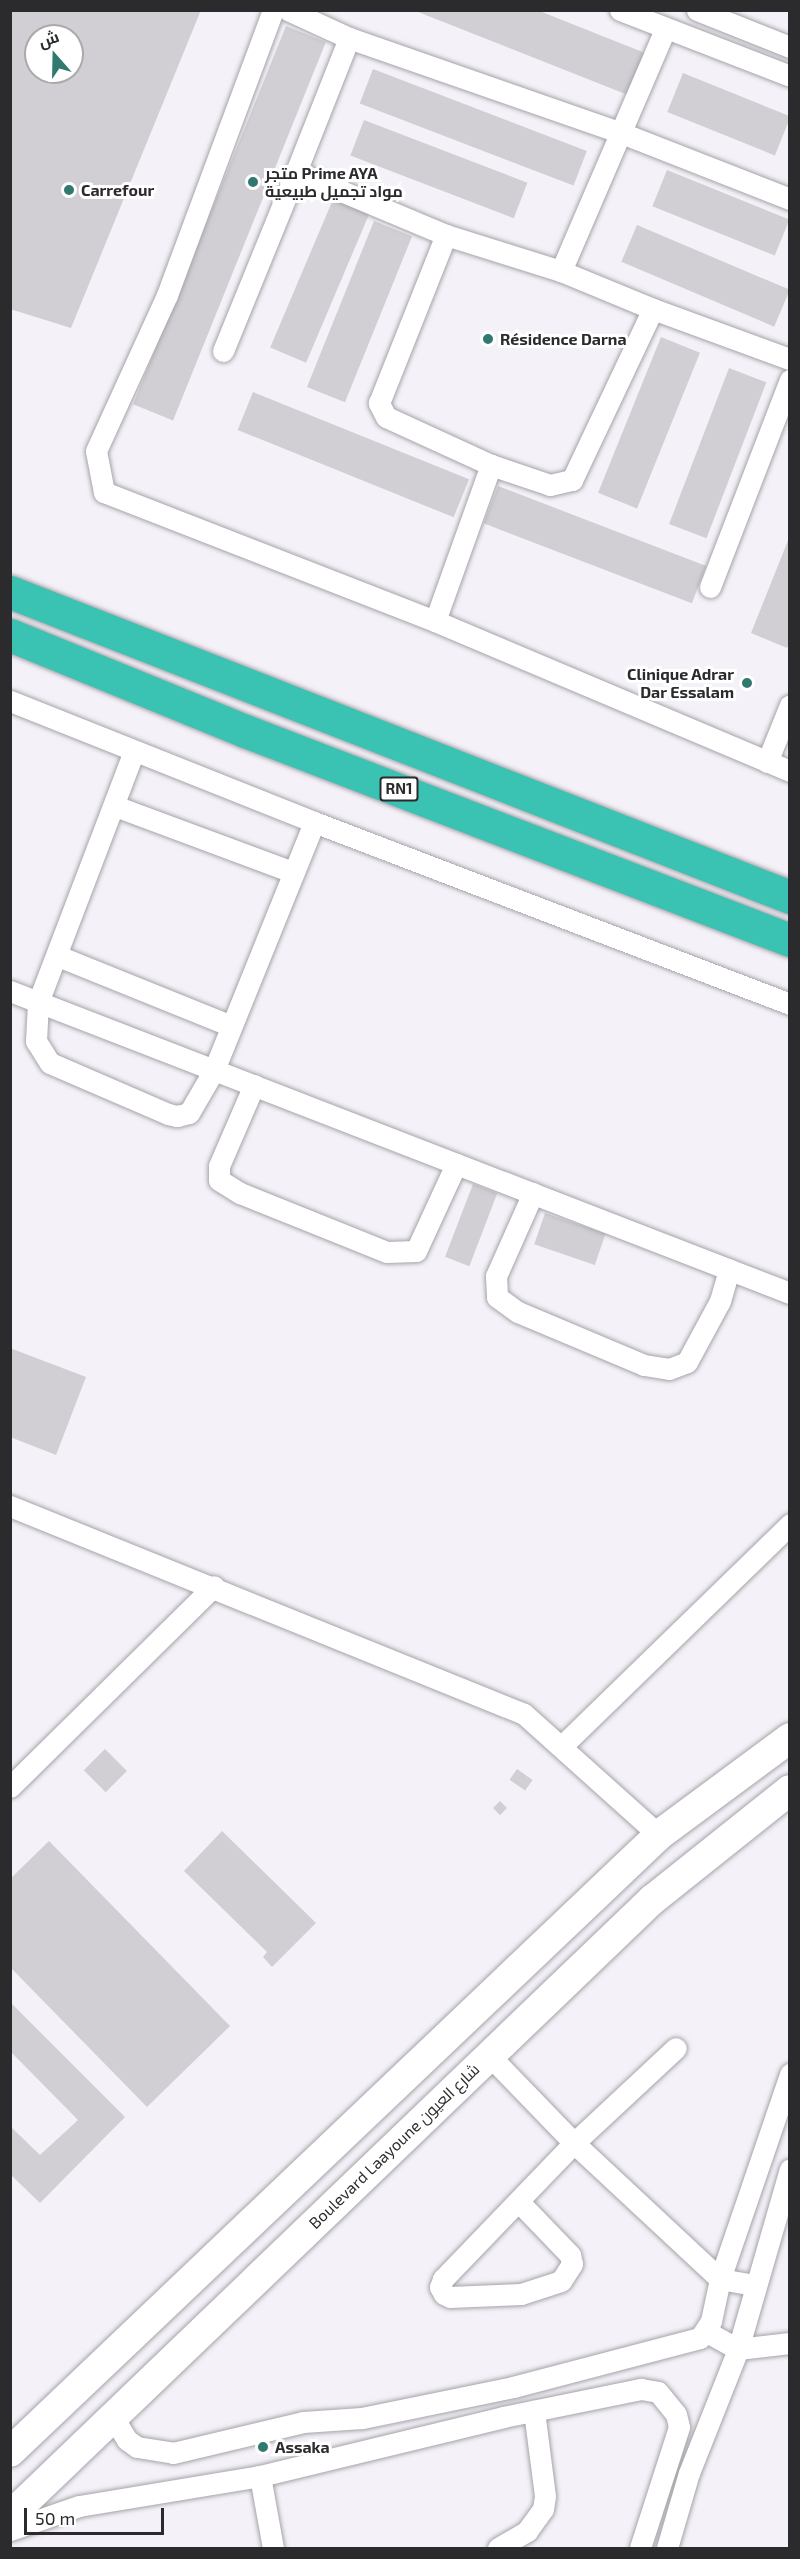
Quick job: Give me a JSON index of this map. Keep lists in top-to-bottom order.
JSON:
{
  "streets": {
    "highway": ["RN1"],
    "street": ["Boulevard Laayoune شارع العيون"]
  },
  "places": [
    "متجر Prime AYA مواد تجميل طبيعية",
    "Carrefour",
    "Résidence Darna",
    "Clinique Adrar Dar Essalam",
    "Assaka"
  ],
  "scale_bar": "50 m",
  "north": "top"
}
